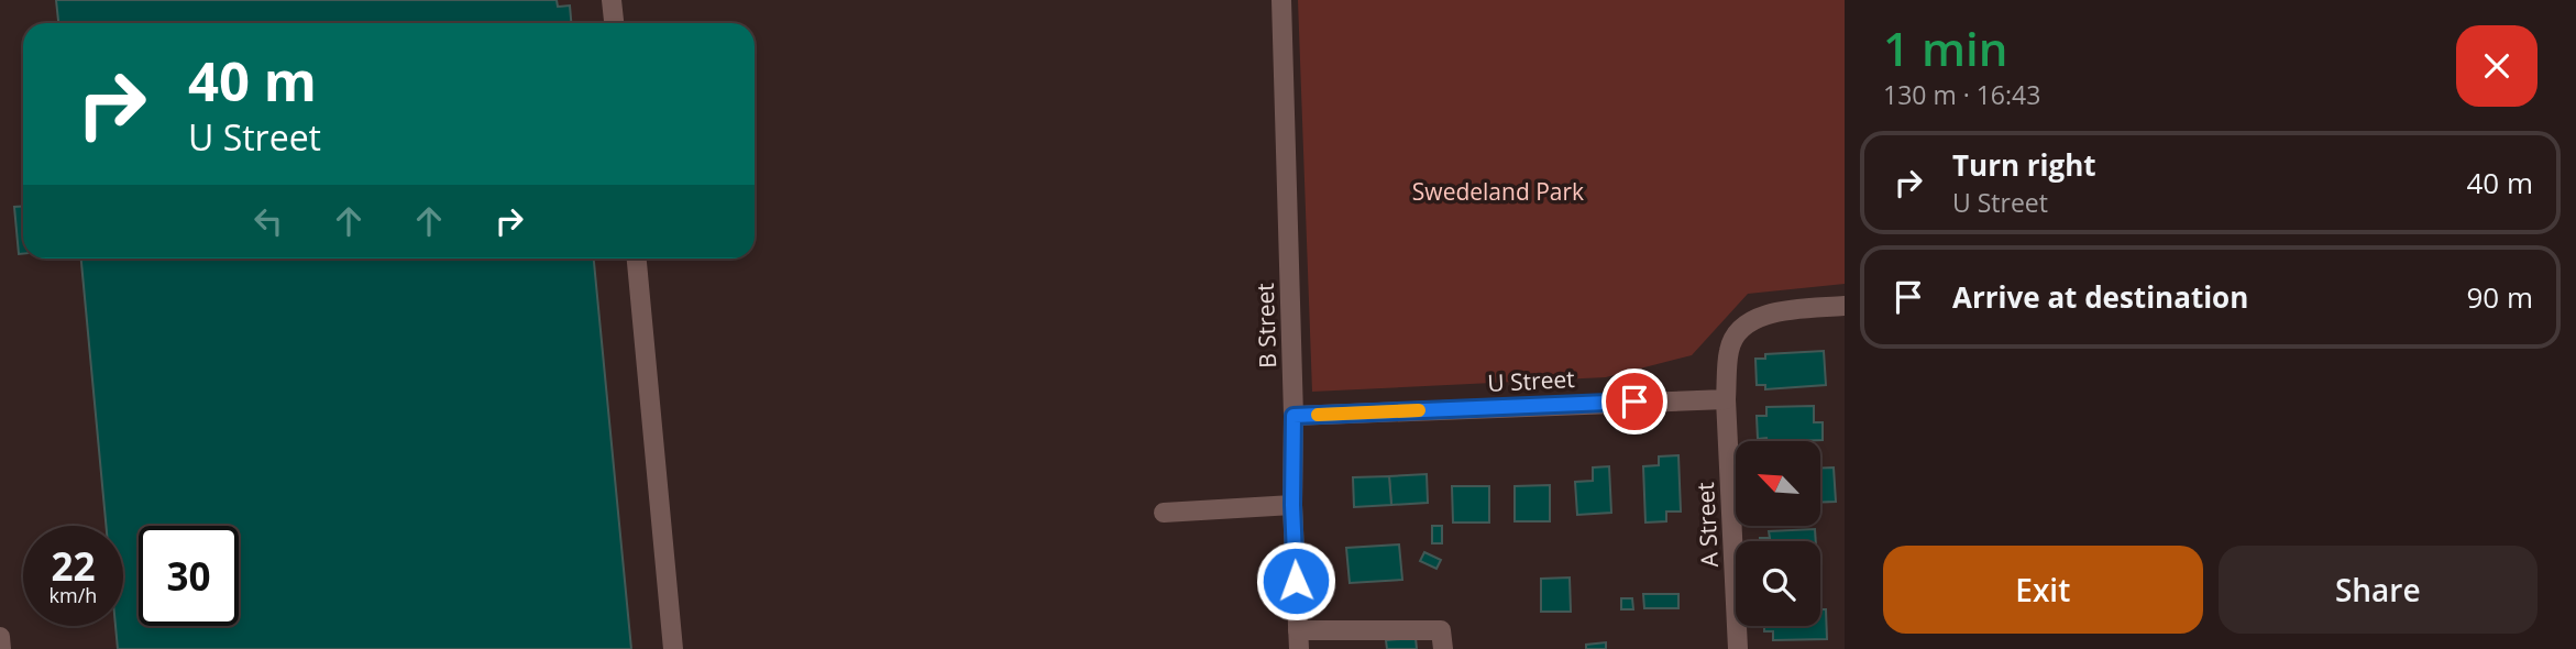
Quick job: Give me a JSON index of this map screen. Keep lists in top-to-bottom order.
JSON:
{
  "streets": {
    "street": ["B Street", "U Street", "A Street"]
  },
  "crossings": [
    ["B Street", "U Street"],
    ["U Street", "A Street"]
  ],
  "parks": ["Swedeland Park"],
  "north": "top left",
  "page": {
    "heading": ["1 min", "130 m · 16:43"],
    "turn": ["40 m", "U Street"],
    "list": [
      {
        "name": "Turn right",
        "note": "U Street",
        "value": "40 m"
      },
      {
        "name": "Arrive at destination",
        "value": "90 m"
      }
    ],
    "speed": "22 km/h",
    "limit": "30",
    "buttons": ["Exit", "Share"]
  }
}
